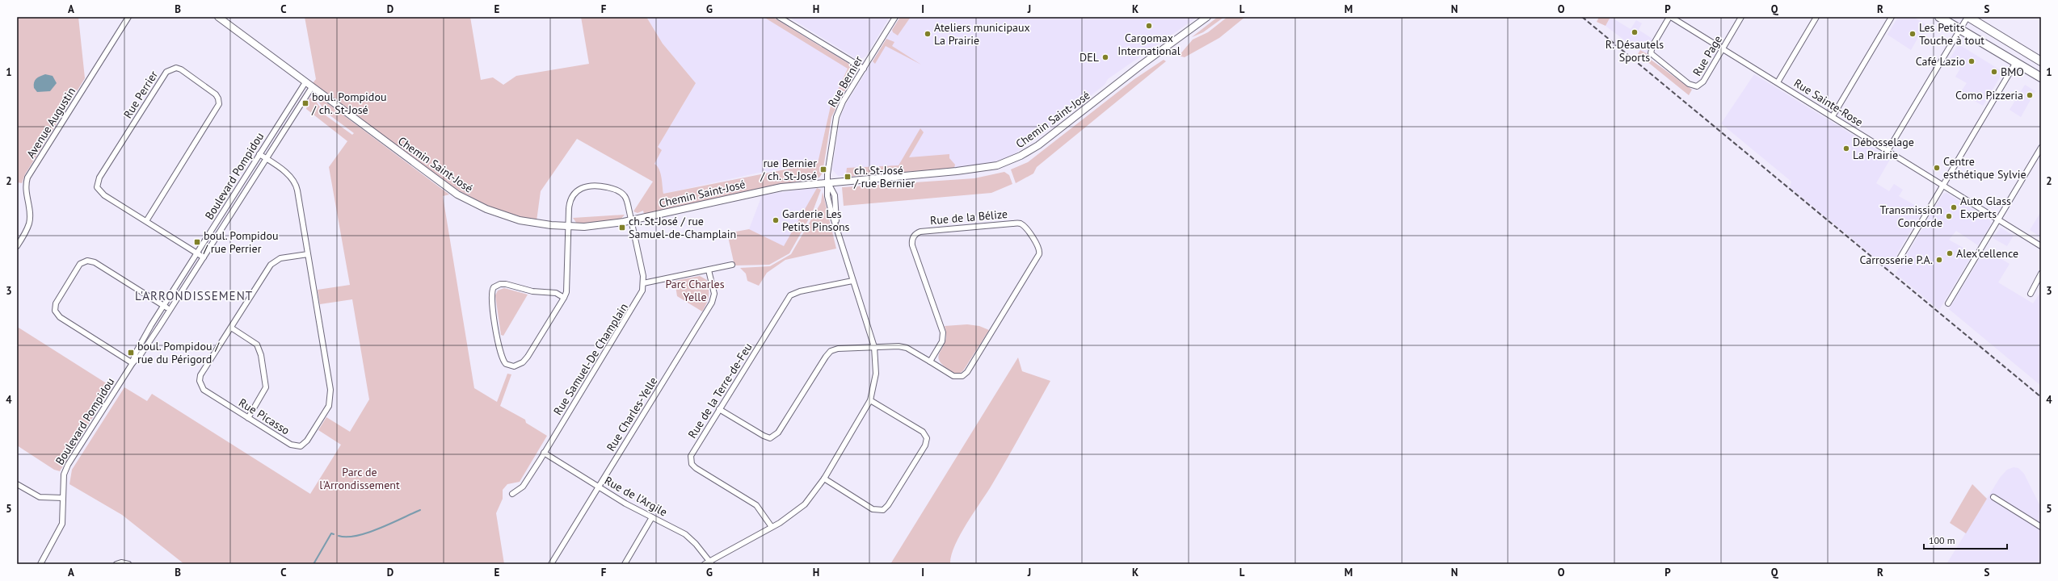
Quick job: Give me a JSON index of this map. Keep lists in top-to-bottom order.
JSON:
{
  "streets": {
    "street": [
      "Rue Page",
      "Rue Bernier",
      "Rue Perrier",
      "Rue Sainte-Rose",
      "Chemin Saint-José",
      "Avenue Augustin",
      "Boulevard Pompidou",
      "Rue de la Bélize",
      "Rue Samuel-De Champlain",
      "Rue de la Terre-de-Feu",
      "Rue Charles-Yelle",
      "Rue Picasso",
      "Rue de l'Argile"
    ]
  },
  "crossings": [
    ["Rue Page", "Rue Sainte-Rose"],
    ["Rue Bernier", "Chemin Saint-José"],
    ["Rue Bernier", "Rue de la Bélize"],
    ["Rue Bernier", "Rue de la Terre-de-Feu"],
    ["Rue Bernier", "Rue de l'Argile"],
    ["Rue Perrier", "Boulevard Pompidou"],
    ["Chemin Saint-José", "Boulevard Pompidou"],
    ["Chemin Saint-José", "Rue Samuel-De Champlain"],
    ["Boulevard Pompidou", "Rue Picasso"],
    ["Rue de la Bélize", "Rue de la Terre-de-Feu"],
    ["Rue Samuel-De Champlain", "Rue de l'Argile"],
    ["Rue Charles-Yelle", "Rue de l'Argile"]
  ],
  "districts": ["L'ARRONDISSEMENT"],
  "parks": ["Parc Charles Yelle", "Parc de l'Arrondissement"],
  "places": {
    "other": [
      "Cargomax International",
      "R. Désautels Sports",
      "Ateliers municipaux La Prairie",
      "Les Petits Touche à tout",
      "DEL",
      "Café Lazio",
      "BMO",
      "Como Pizzeria",
      "Débosselage La Prairie",
      "Centre esthétique Sylvie",
      "Auto Glass Experts",
      "Transmission Concorde",
      "Garderie Les Petits Pinsons",
      "Alex'cellence",
      "Carrosserie P.A."
    ],
    "transit": [
      "boul. Pompidou / ch. St-José",
      "rue Bernier / ch. St-José",
      "ch. St-José / rue Bernier",
      "ch. St-José / rue Samuel-de-Champlain",
      "boul. Pompidou / rue Perrier",
      "boul. Pompidou / rue du Périgord"
    ]
  },
  "scale_bar": "100 m",
  "grid": {
    "columns": [
      "A",
      "B",
      "C",
      "D",
      "E",
      "F",
      "G",
      "H",
      "I",
      "J",
      "K",
      "L",
      "M",
      "N",
      "O",
      "P",
      "Q",
      "R",
      "S"
    ],
    "rows": [
      "1",
      "2",
      "3",
      "4",
      "5"
    ]
  }
}
